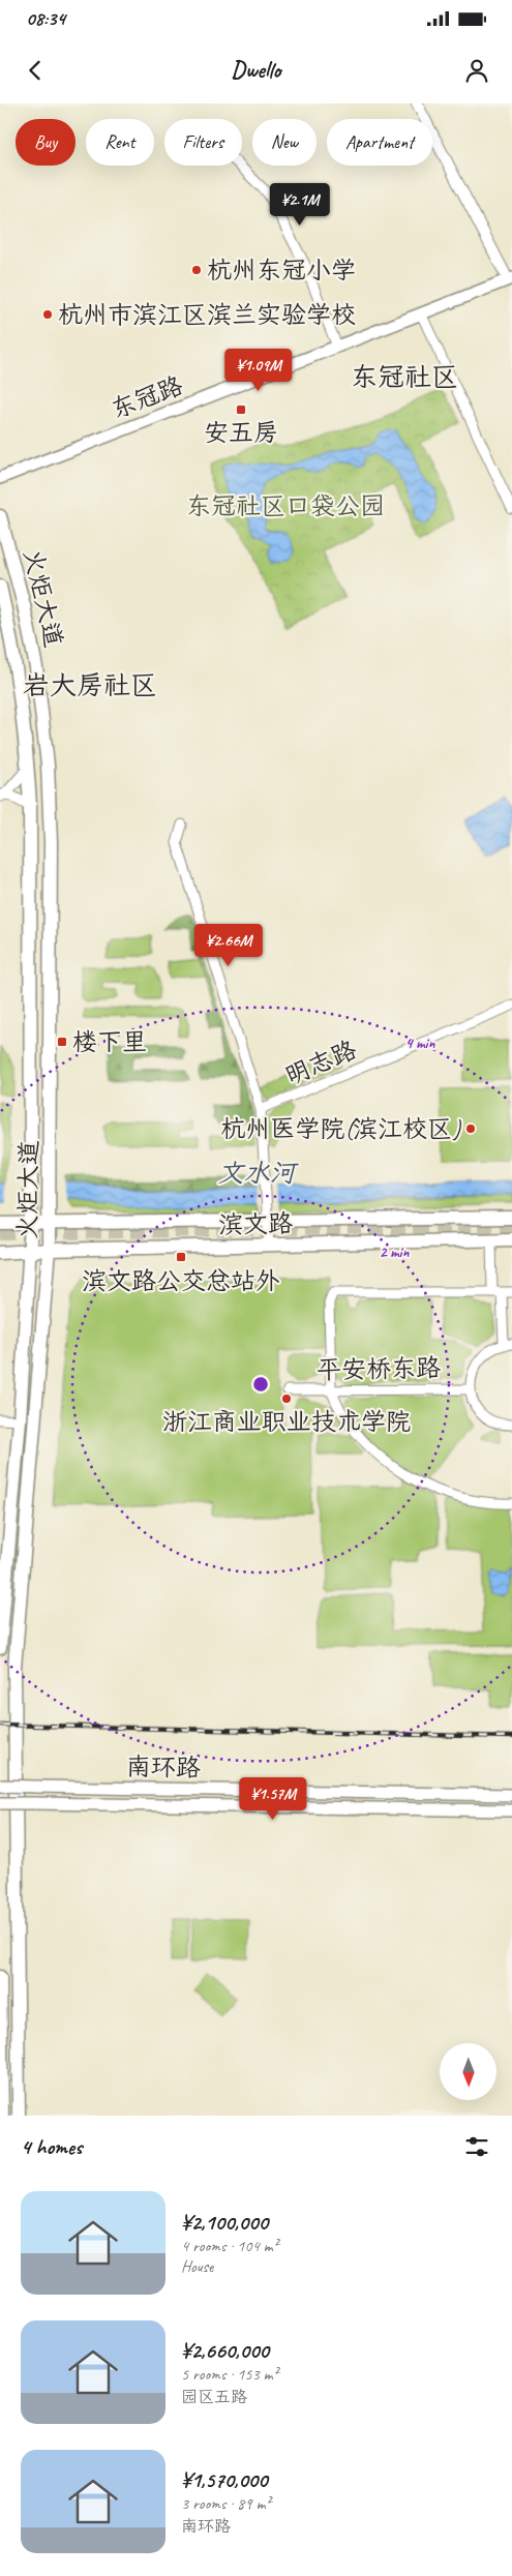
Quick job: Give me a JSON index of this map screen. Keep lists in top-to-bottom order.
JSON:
{
  "streets": {
    "main road": [
      "东冠路",
      "火炬大道",
      "滨文路",
      "南环路"
    ],
    "street": ["明志路", "平安桥东路"]
  },
  "crossings": [
    ["火炬大道", "滨文路"]
  ],
  "districts": ["东冠社区", "岩大房社区"],
  "water": ["文水河"],
  "parks": ["东冠社区口袋公园"],
  "places": {
    "other": [
      "杭州东冠小学",
      "杭州市滨江区滨兰实验学校",
      "杭州医学院(滨江校区)",
      "浙江商业职业技术学院"
    ],
    "transit": ["安五房", "楼下里", "滨文路公交总站外"]
  },
  "north": "bottom",
  "page": {
    "status": "08:34",
    "header": "Dwello",
    "chip": [
      "Buy",
      "Rent",
      "Filters",
      "New",
      "Apartment"
    ],
    "price": [
      "¥2.1M",
      "¥1.09M",
      "¥2.66M",
      "¥1.57M"
    ],
    "heading": "4 homes",
    "list": [
      {
        "name": "¥2,100,000",
        "note": "4 rooms · 104 m² · House"
      },
      {
        "name": "¥2,660,000",
        "note": "5 rooms · 153 m² · 园区五路"
      },
      {
        "name": "¥1,570,000",
        "note": "3 rooms · 89 m² · 南环路"
      }
    ]
  },
  "rings": ["4 min", "2 min"]
}
